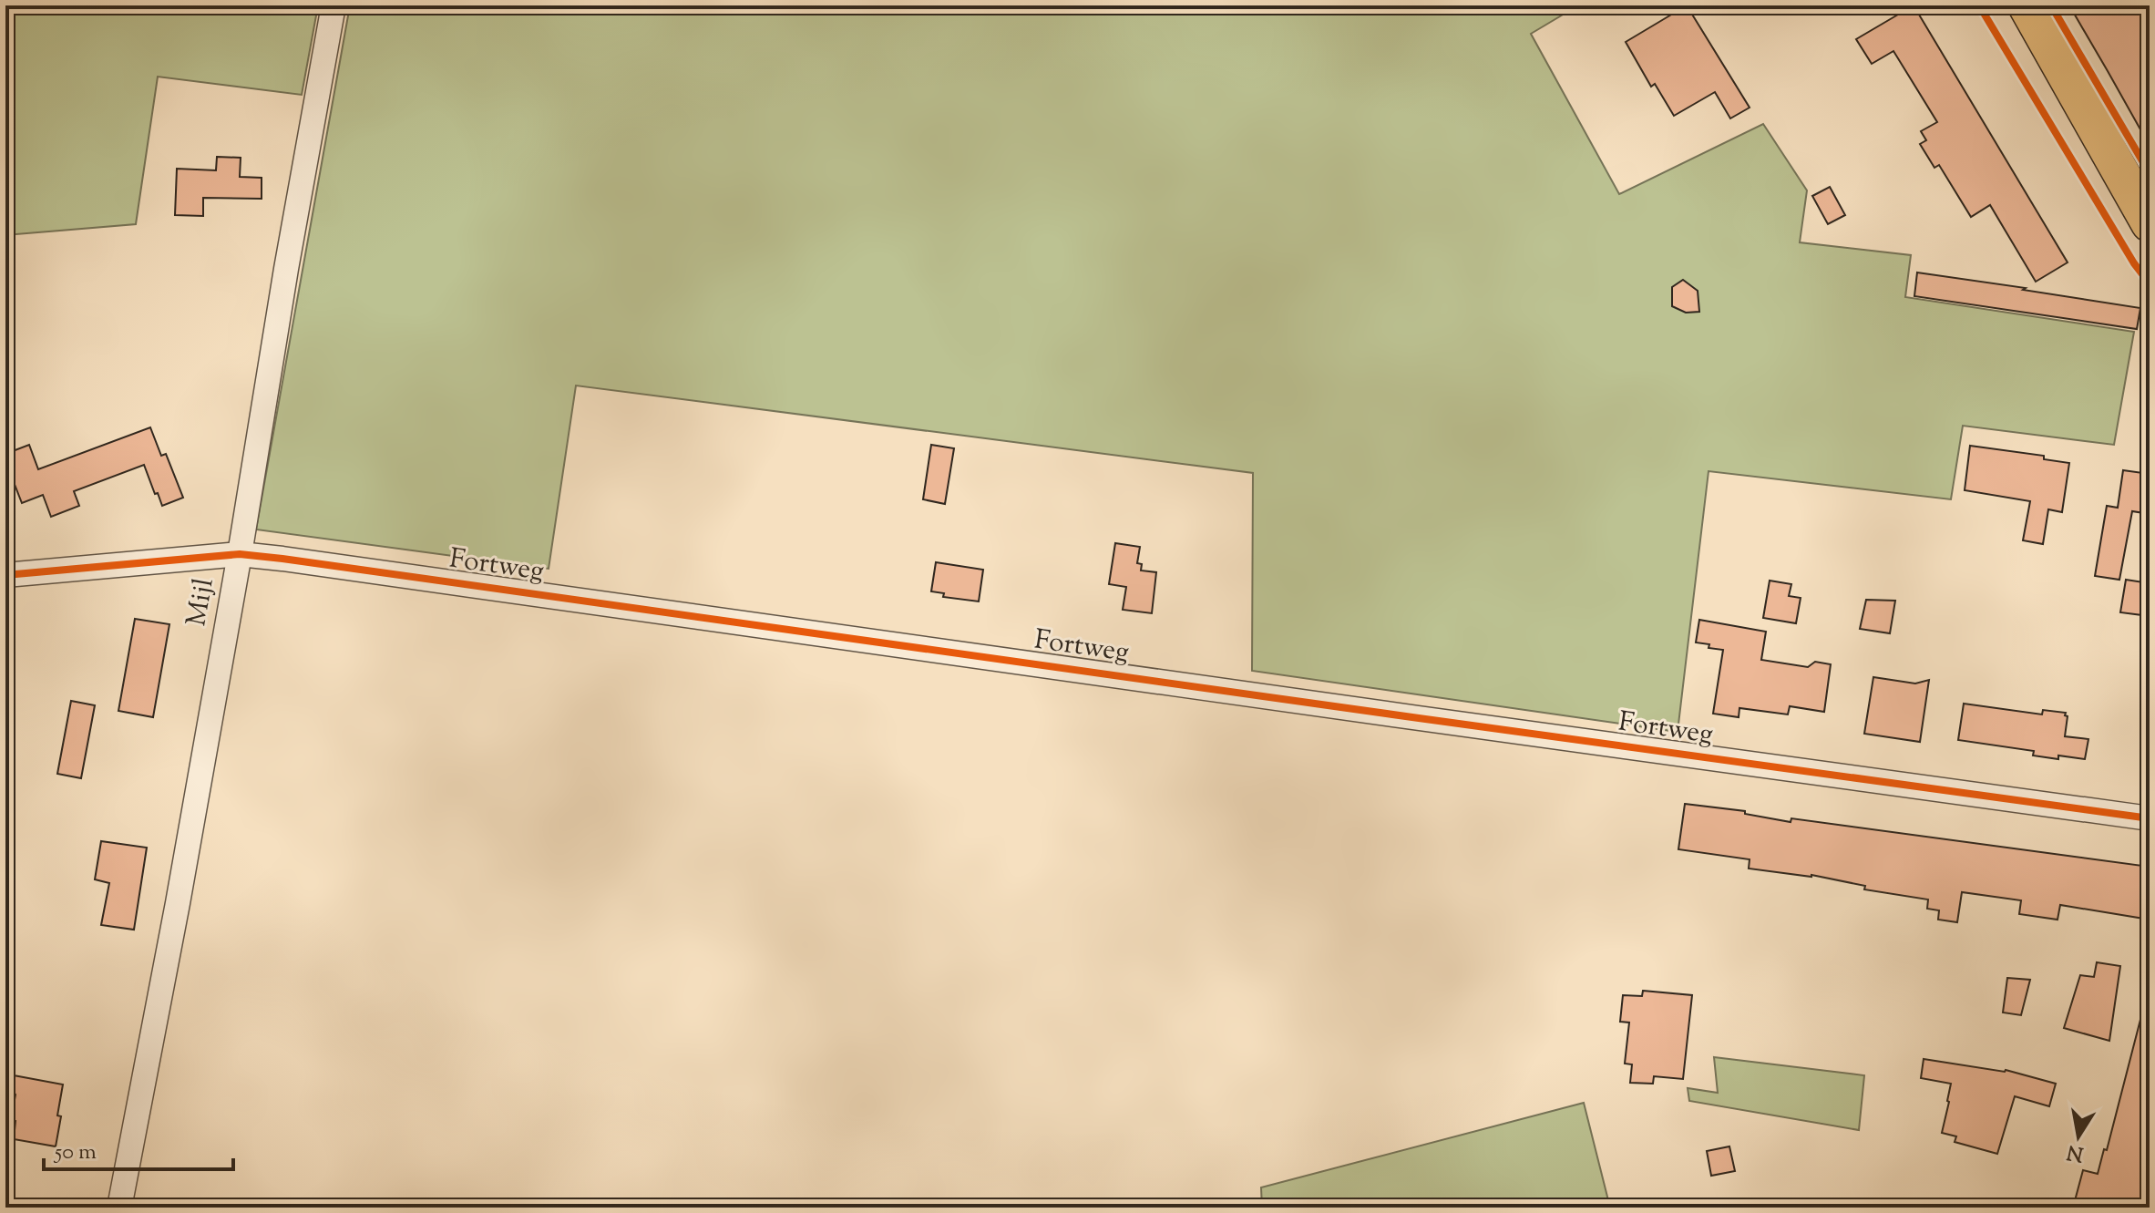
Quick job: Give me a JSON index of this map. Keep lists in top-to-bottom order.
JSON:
{
  "streets": {
    "street": ["Fortweg", "Mijl"]
  },
  "crossings": [
    ["Fortweg", "Mijl"]
  ],
  "scale_bar": "50 m",
  "north": "bottom"
}
